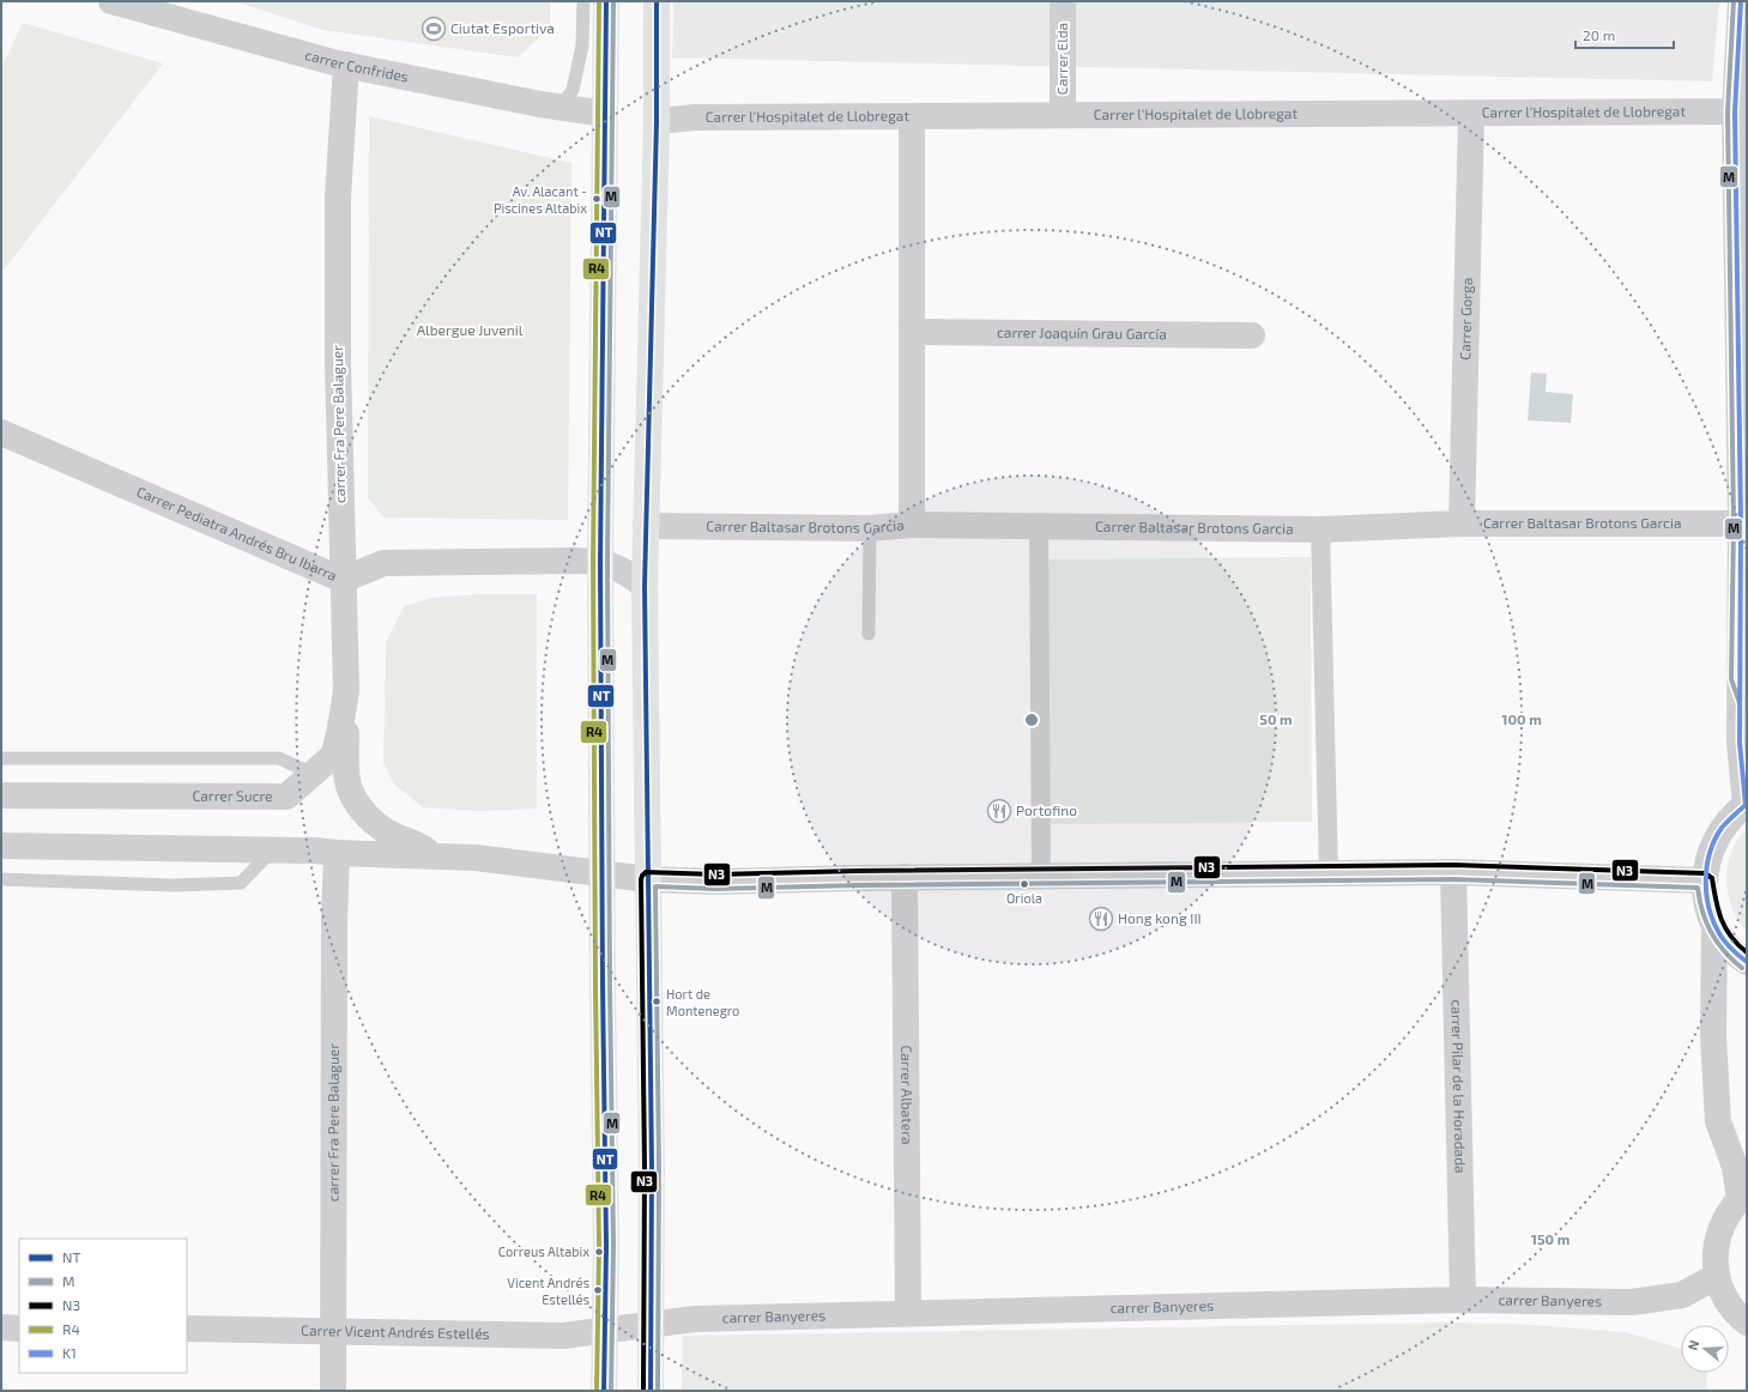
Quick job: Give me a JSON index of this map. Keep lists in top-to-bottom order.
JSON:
{
  "streets": {
    "street": [
      "Carrer Elda",
      "carrer Confrides",
      "Carrer l'Hospitalet de Llobregat",
      "Carrer Gorga",
      "carrer Joaquín Grau García",
      "carrer Fra Pere Balaguer",
      "Carrer Baltasar Brotons Garcia",
      "Carrer Pediatra Andrés Bru Ibarra",
      "Carrer Sucre",
      "carrer Pilar de la Horadada",
      "Carrer Albatera",
      "carrer Banyeres",
      "Carrer Vicent Andrés Estellés"
    ]
  },
  "crossings": [
    ["Carrer Elda", "Carrer l'Hospitalet de Llobregat"],
    ["carrer Confrides", "carrer Fra Pere Balaguer"],
    ["Carrer l'Hospitalet de Llobregat", "Carrer Gorga"],
    ["Carrer Gorga", "Carrer Baltasar Brotons Garcia"],
    ["carrer Fra Pere Balaguer", "Carrer Pediatra Andrés Bru Ibarra"],
    ["carrer Fra Pere Balaguer", "Carrer Sucre"],
    ["carrer Fra Pere Balaguer", "Carrer Vicent Andrés Estellés"],
    ["carrer Pilar de la Horadada", "carrer Banyeres"],
    ["Carrer Albatera", "carrer Banyeres"],
    ["carrer Banyeres", "Carrer Vicent Andrés Estellés"]
  ],
  "parks": ["Albergue Juvenil"],
  "places": {
    "sports": ["Ciutat Esportiva"],
    "other": [
      "Av. Alacant - Piscines Altabix",
      "Oriola",
      "Hort de Montenegro",
      "Correus Altabix",
      "Vicent Andrés Estellés"
    ],
    "restaurant": ["Portofino", "Hong kong III"]
  },
  "lines": [
    "transit line NT",
    "transit line M",
    "transit line R4",
    "transit line K1",
    "transit line N3"
  ],
  "legend": [
    "NT",
    "M",
    "N3",
    "R4",
    "K1"
  ],
  "scale_bar": "20 m",
  "north": "left",
  "rings": ["50 m", "100 m", "150 m"]
}
